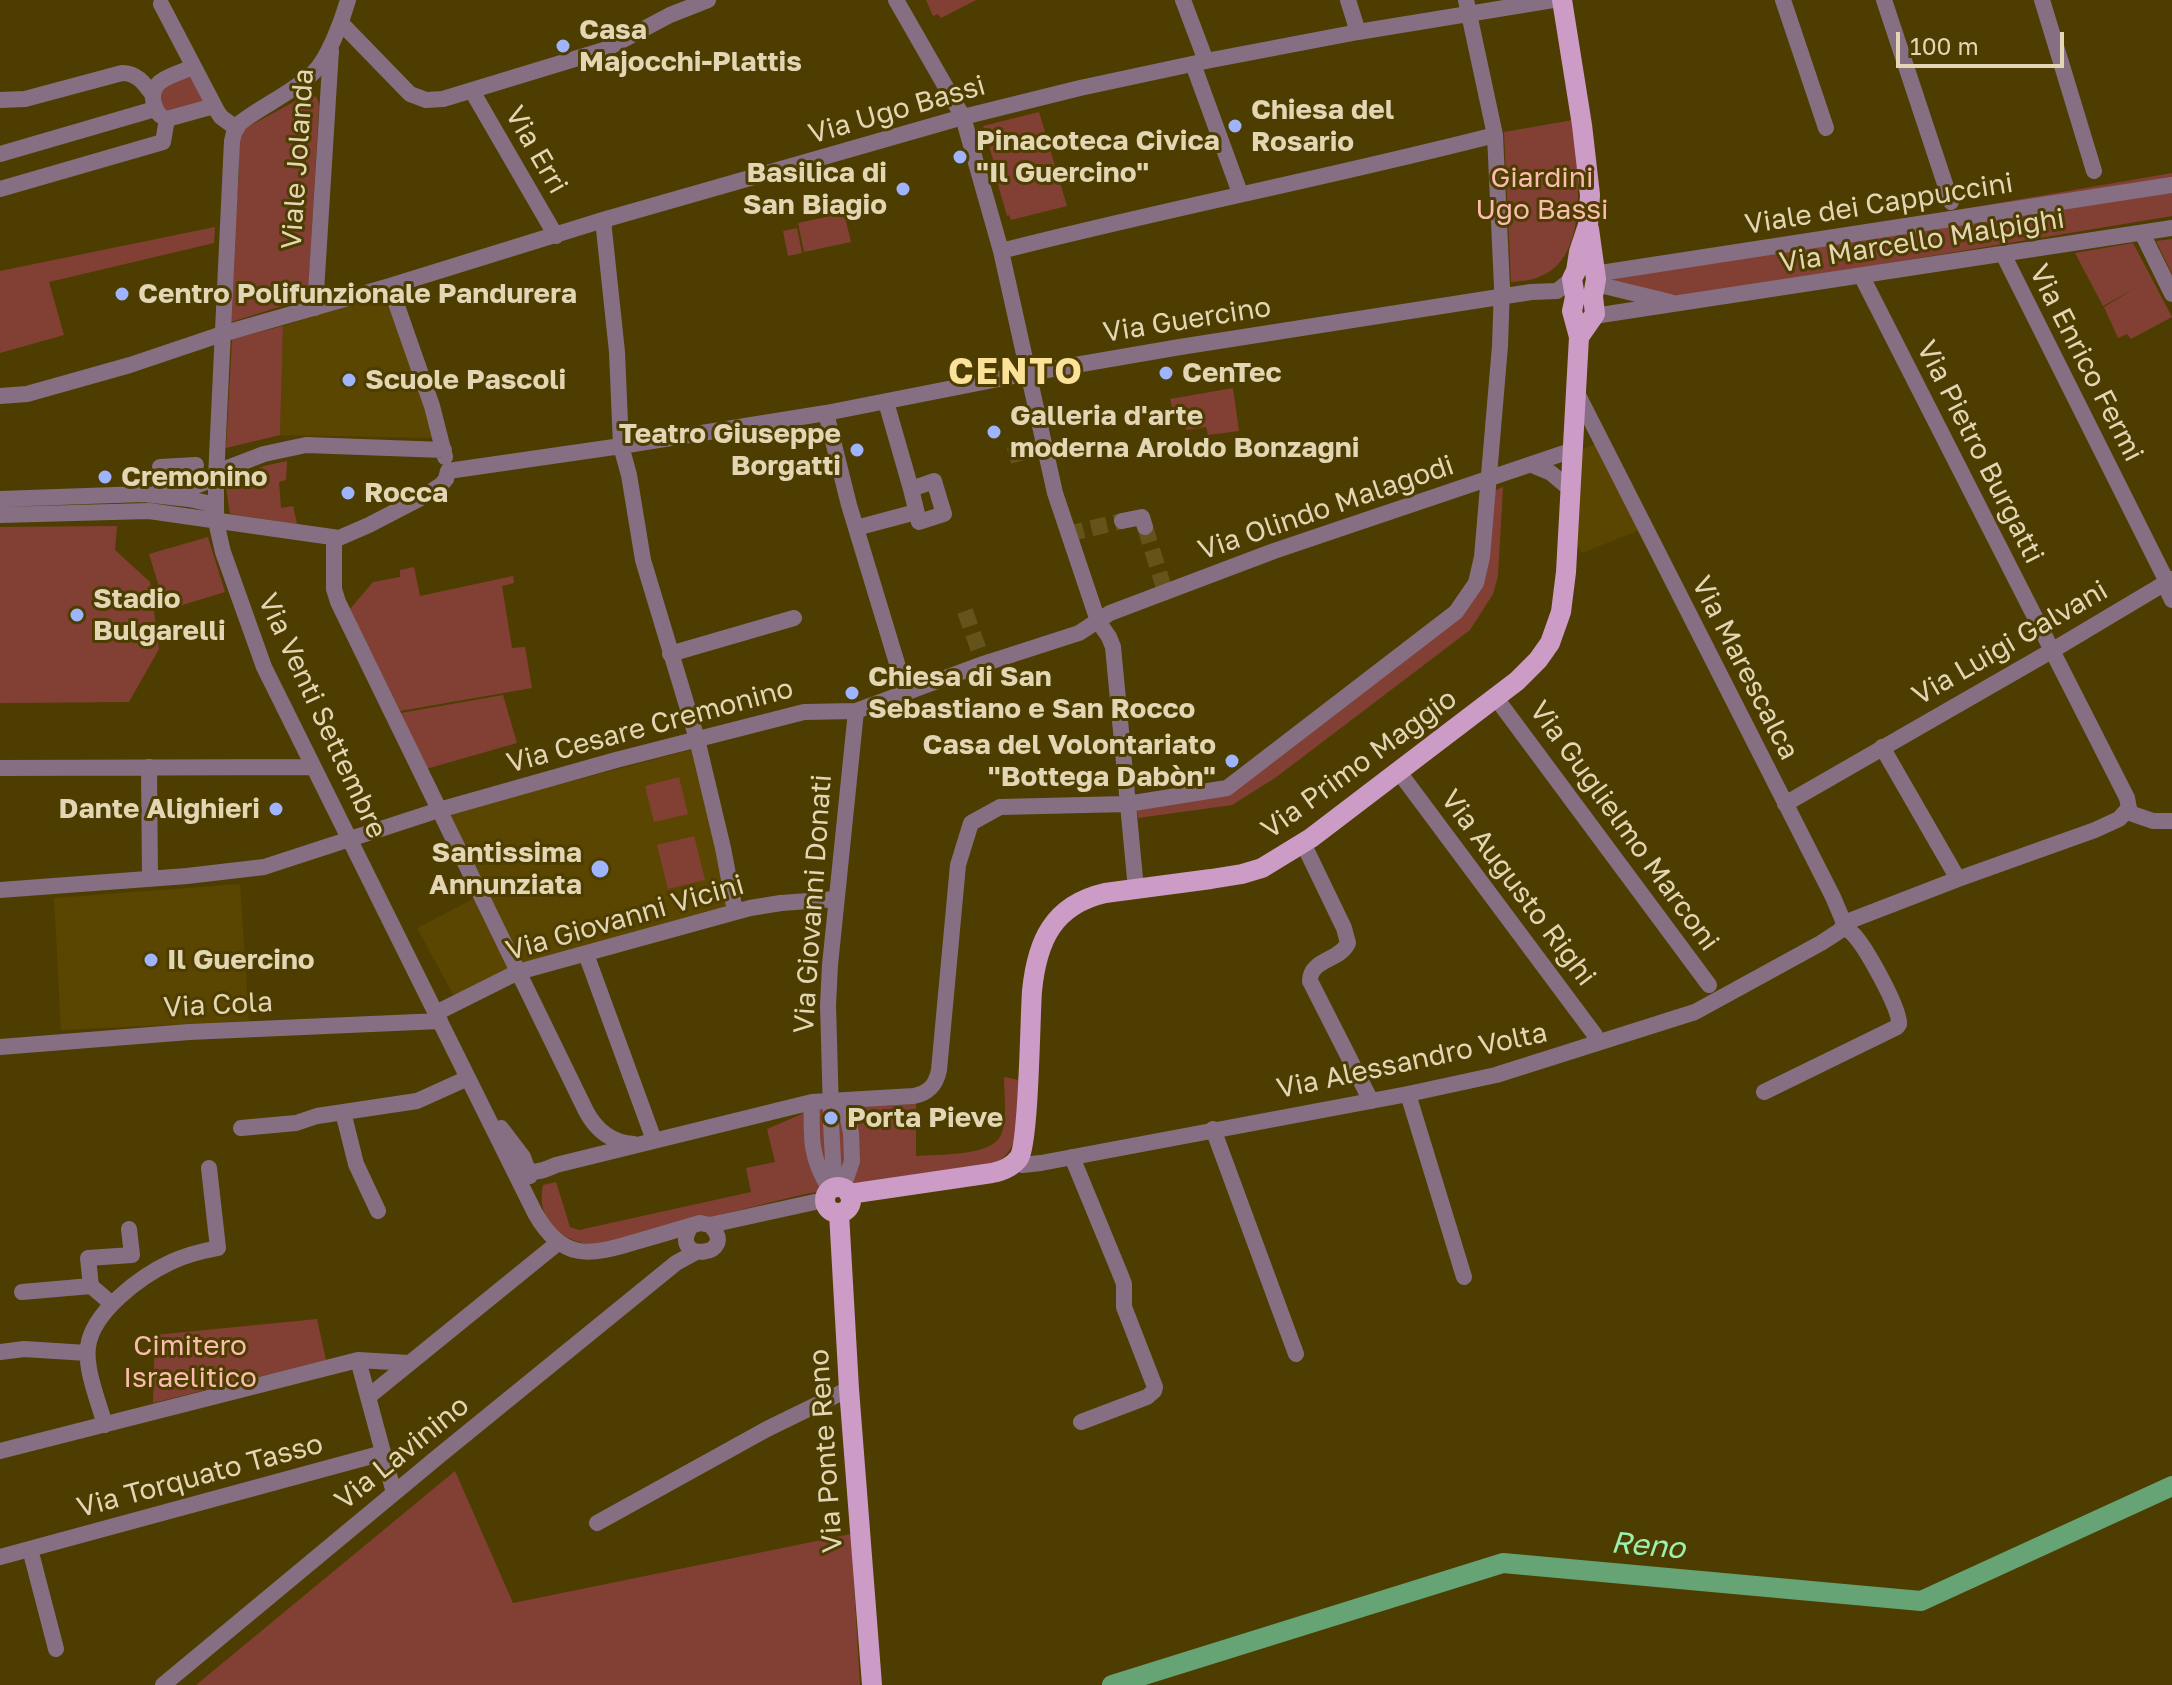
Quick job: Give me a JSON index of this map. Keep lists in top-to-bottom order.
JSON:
{
  "streets": {
    "main road": ["Via Primo Maggio", "Via Ponte Reno"],
    "street": [
      "Via Ugo Bassi",
      "Via Erri",
      "Viale Jolanda",
      "Viale dei Cappuccini",
      "Via Marcello Malpighi",
      "Via Guercino",
      "Via Enrico Fermi",
      "Via Pietro Burgatti",
      "Via Olindo Malagodi",
      "Via Luigi Galvani",
      "Via Marescalca",
      "Via Venti Settembre",
      "Via Cesare Cremonino",
      "Via Guglielmo Marconi",
      "Via Augusto Righi",
      "Via Giovanni Donati",
      "Via Giovanni Vicini",
      "Via Cola",
      "Via Alessandro Volta",
      "Via Lavinino",
      "Via Torquato Tasso"
    ]
  },
  "crossings": [
    ["Via Ugo Bassi", "Via Erri"],
    ["Via Ugo Bassi", "Viale Jolanda"],
    ["Via Ugo Bassi", "Via Venti Settembre"],
    ["Viale Jolanda", "Via Venti Settembre"],
    ["Viale dei Cappuccini", "Via Marcello Malpighi"],
    ["Viale dei Cappuccini", "Via Guercino"],
    ["Viale dei Cappuccini", "Via Primo Maggio"],
    ["Via Marcello Malpighi", "Via Guercino"],
    ["Via Marcello Malpighi", "Via Enrico Fermi"],
    ["Via Marcello Malpighi", "Via Pietro Burgatti"],
    ["Via Marcello Malpighi", "Via Primo Maggio"],
    ["Via Guercino", "Via Primo Maggio"],
    ["Via Enrico Fermi", "Via Luigi Galvani"],
    ["Via Pietro Burgatti", "Via Luigi Galvani"],
    ["Via Pietro Burgatti", "Via Alessandro Volta"],
    ["Via Olindo Malagodi", "Via Cesare Cremonino"],
    ["Via Olindo Malagodi", "Via Primo Maggio"],
    ["Via Luigi Galvani", "Via Marescalca"],
    ["Via Marescalca", "Via Primo Maggio"],
    ["Via Marescalca", "Via Alessandro Volta"],
    ["Via Venti Settembre", "Via Cesare Cremonino"],
    ["Via Venti Settembre", "Via Giovanni Vicini"],
    ["Via Venti Settembre", "Via Cola"],
    ["Via Venti Settembre", "Via Lavinino"],
    ["Via Cesare Cremonino", "Via Giovanni Donati"],
    ["Via Primo Maggio", "Via Guglielmo Marconi"],
    ["Via Primo Maggio", "Via Augusto Righi"],
    ["Via Primo Maggio", "Via Alessandro Volta"],
    ["Via Giovanni Donati", "Via Giovanni Vicini"],
    ["Via Giovanni Donati", "Via Ponte Reno"],
    ["Via Giovanni Vicini", "Via Cola"]
  ],
  "districts": ["CENTO"],
  "water": ["Reno"],
  "parks": ["Giardini Ugo Bassi", "Cimitero Israelitico"],
  "places": [
    "Casa Majocchi-Plattis",
    "Chiesa del Rosario",
    "Pinacoteca Civica \"Il Guercino\"",
    "Basilica di San Biagio",
    "Centro Polifunzionale Pandurera",
    "CenTec",
    "Scuole Pascoli",
    "Galleria d'arte moderna Aroldo Bonzagni",
    "Teatro Giuseppe Borgatti",
    "Cremonino",
    "Rocca",
    "Stadio Bulgarelli",
    "Chiesa di San Sebastiano e San Rocco",
    "Casa del Volontariato \"Bottega Dabòn\"",
    "Dante Alighieri",
    "Santissima Annunziata",
    "Il Guercino",
    "Porta Pieve"
  ],
  "scale_bar": "100 m"
}
